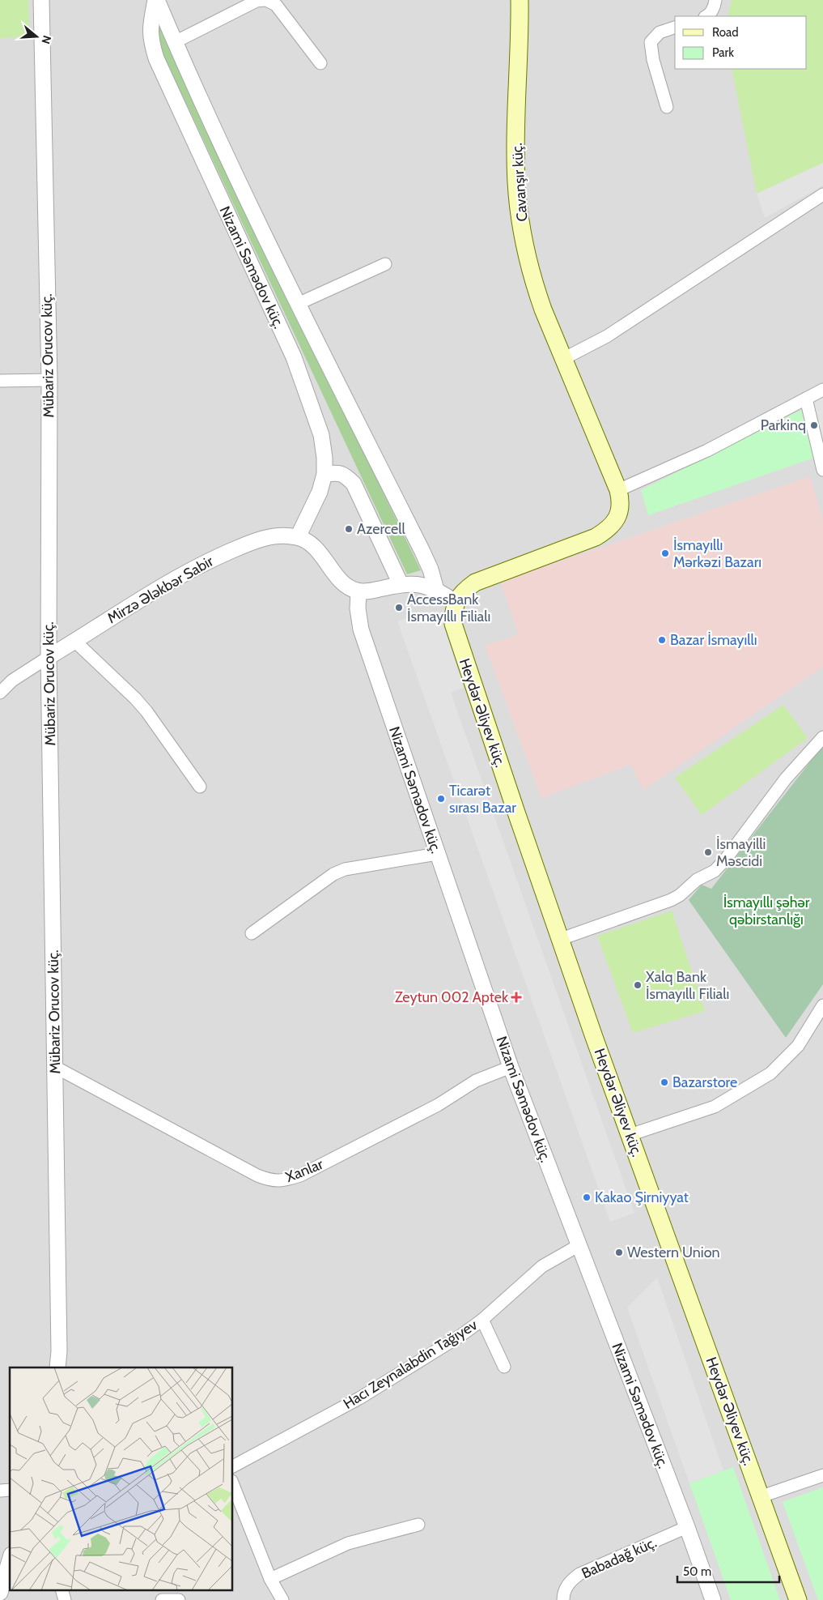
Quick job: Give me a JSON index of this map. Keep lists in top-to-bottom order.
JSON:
{
  "streets": {
    "main road": ["Cavanşır küç.", "Heydər Əliyev küç."],
    "street": [
      "Nizami Səmədov küç.",
      "Mübariz Orucov küç.",
      "Mirzə Ələkbər Sabir",
      "Xanlar",
      "Hacı Zeynalabdin Tağıyev",
      "Babadağ küç."
    ]
  },
  "crossings": [
    ["Cavanşır küç.", "Heydər Əliyev küç."],
    ["Nizami Səmədov küç.", "Mirzə Ələkbər Sabir"],
    ["Nizami Səmədov küç.", "Xanlar"],
    ["Nizami Səmədov küç.", "Hacı Zeynalabdin Tağıyev"],
    ["Nizami Səmədov küç.", "Babadağ küç."],
    ["Mübariz Orucov küç.", "Mirzə Ələkbər Sabir"],
    ["Mübariz Orucov küç.", "Xanlar"]
  ],
  "parks": ["İsmayıllı şəhər qəbirstanlığı"],
  "places": {
    "other": [
      "Parkinq",
      "Azercell",
      "İsmayıllı Mərkəzi Bazarı",
      "AccessBank İsmayıllı Filialı",
      "Bazar İsmayıllı",
      "Ticarət sırası Bazar",
      "İsmayilli Məscidi",
      "Xalq Bank İsmayıllı Filialı",
      "Bazarstore",
      "Kakao Şirniyyat",
      "Western Union"
    ],
    "health": ["Zeytun 002 Aptek"]
  },
  "legend": ["Road", "Park"],
  "scale_bar": "50 m",
  "north": "right"
}
